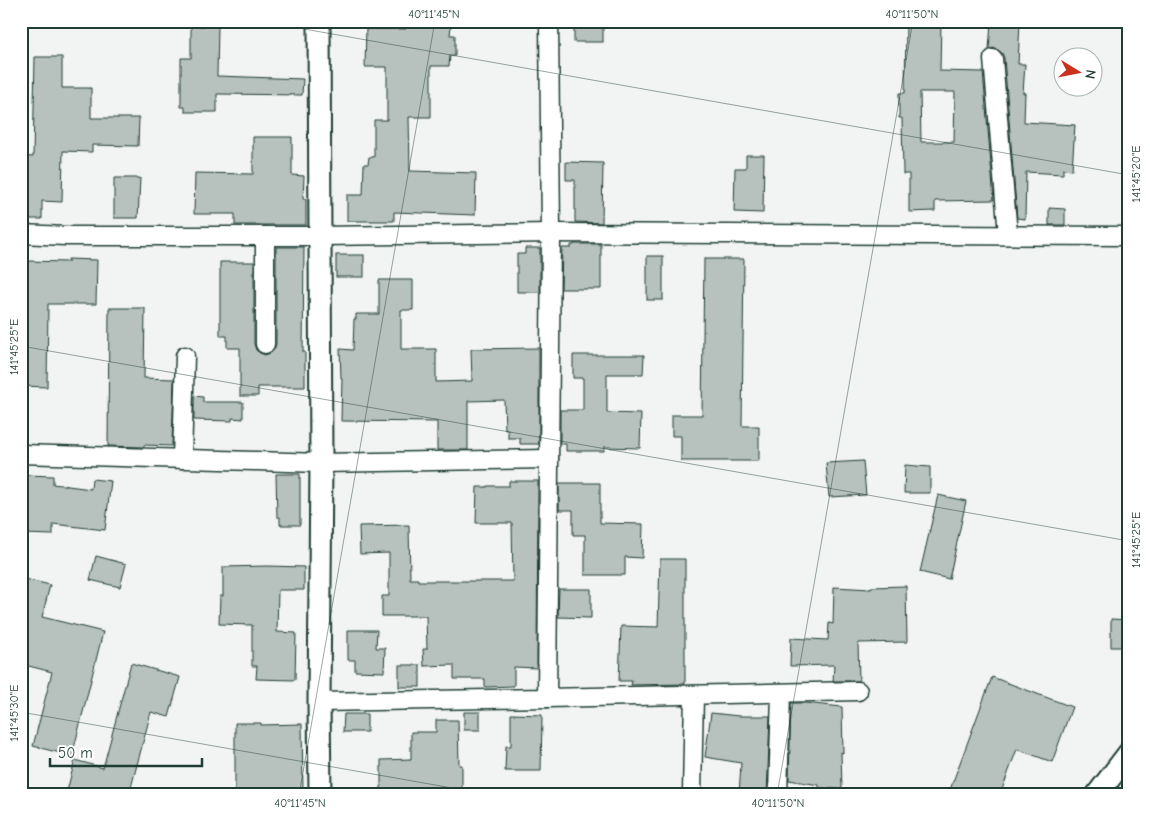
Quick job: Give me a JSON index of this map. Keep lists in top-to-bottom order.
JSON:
{
  "scale_bar": "50 m",
  "north": "right",
  "coordinates": [
    "40°11'45\"N",
    "40°11'50\"N",
    "141°45'20\"E",
    "141°45'25\"E",
    "141°45'30\"E"
  ]
}
